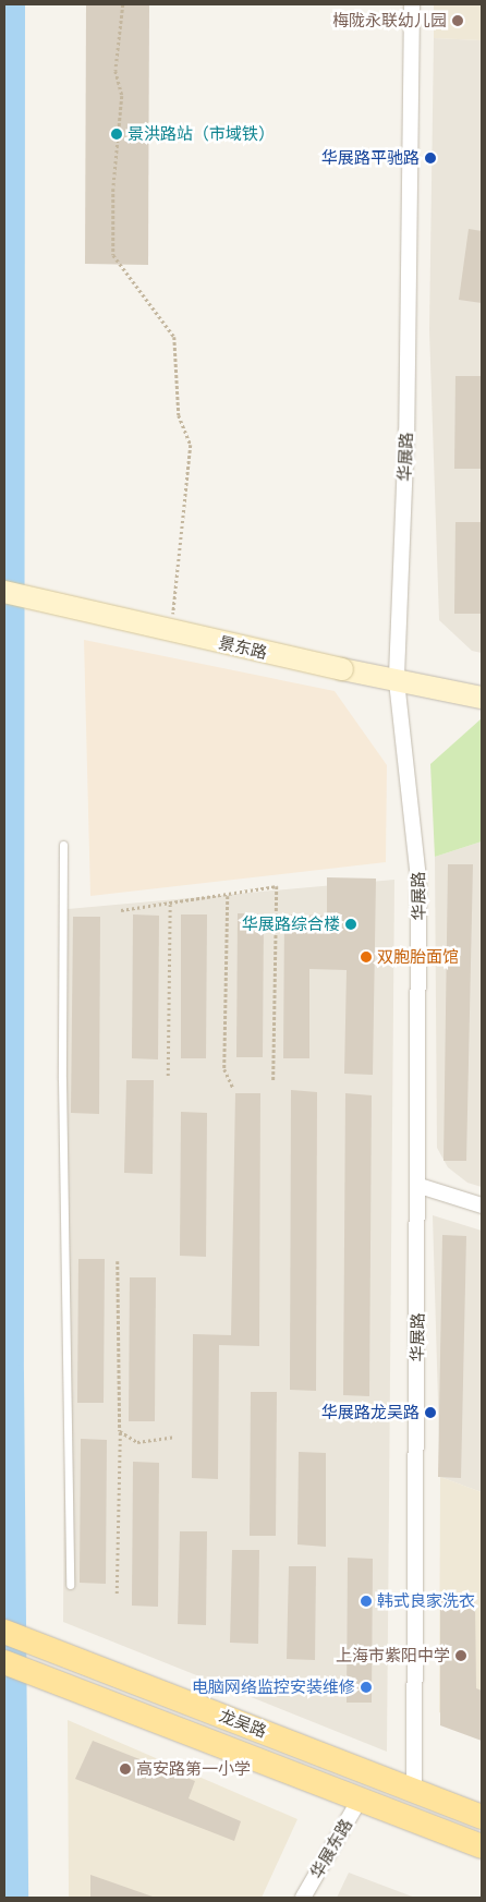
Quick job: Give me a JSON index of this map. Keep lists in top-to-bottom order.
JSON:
{
  "streets": {
    "main road": ["龙吴路"],
    "street": ["华展路", "景东路", "华展东路"]
  },
  "crossings": [
    ["华展路", "景东路"],
    ["华展路", "龙吴路"],
    ["龙吴路", "华展东路"]
  ],
  "places": [
    "梅陇永联幼儿园",
    "景洪路站（市域铁）",
    "华展路平驰路",
    "华展路综合楼",
    "双胞胎面馆",
    "华展路龙吴路",
    "韩式良家洗衣",
    "上海市紫阳中学",
    "电脑网络监控安装维修",
    "高安路第一小学"
  ]
}
